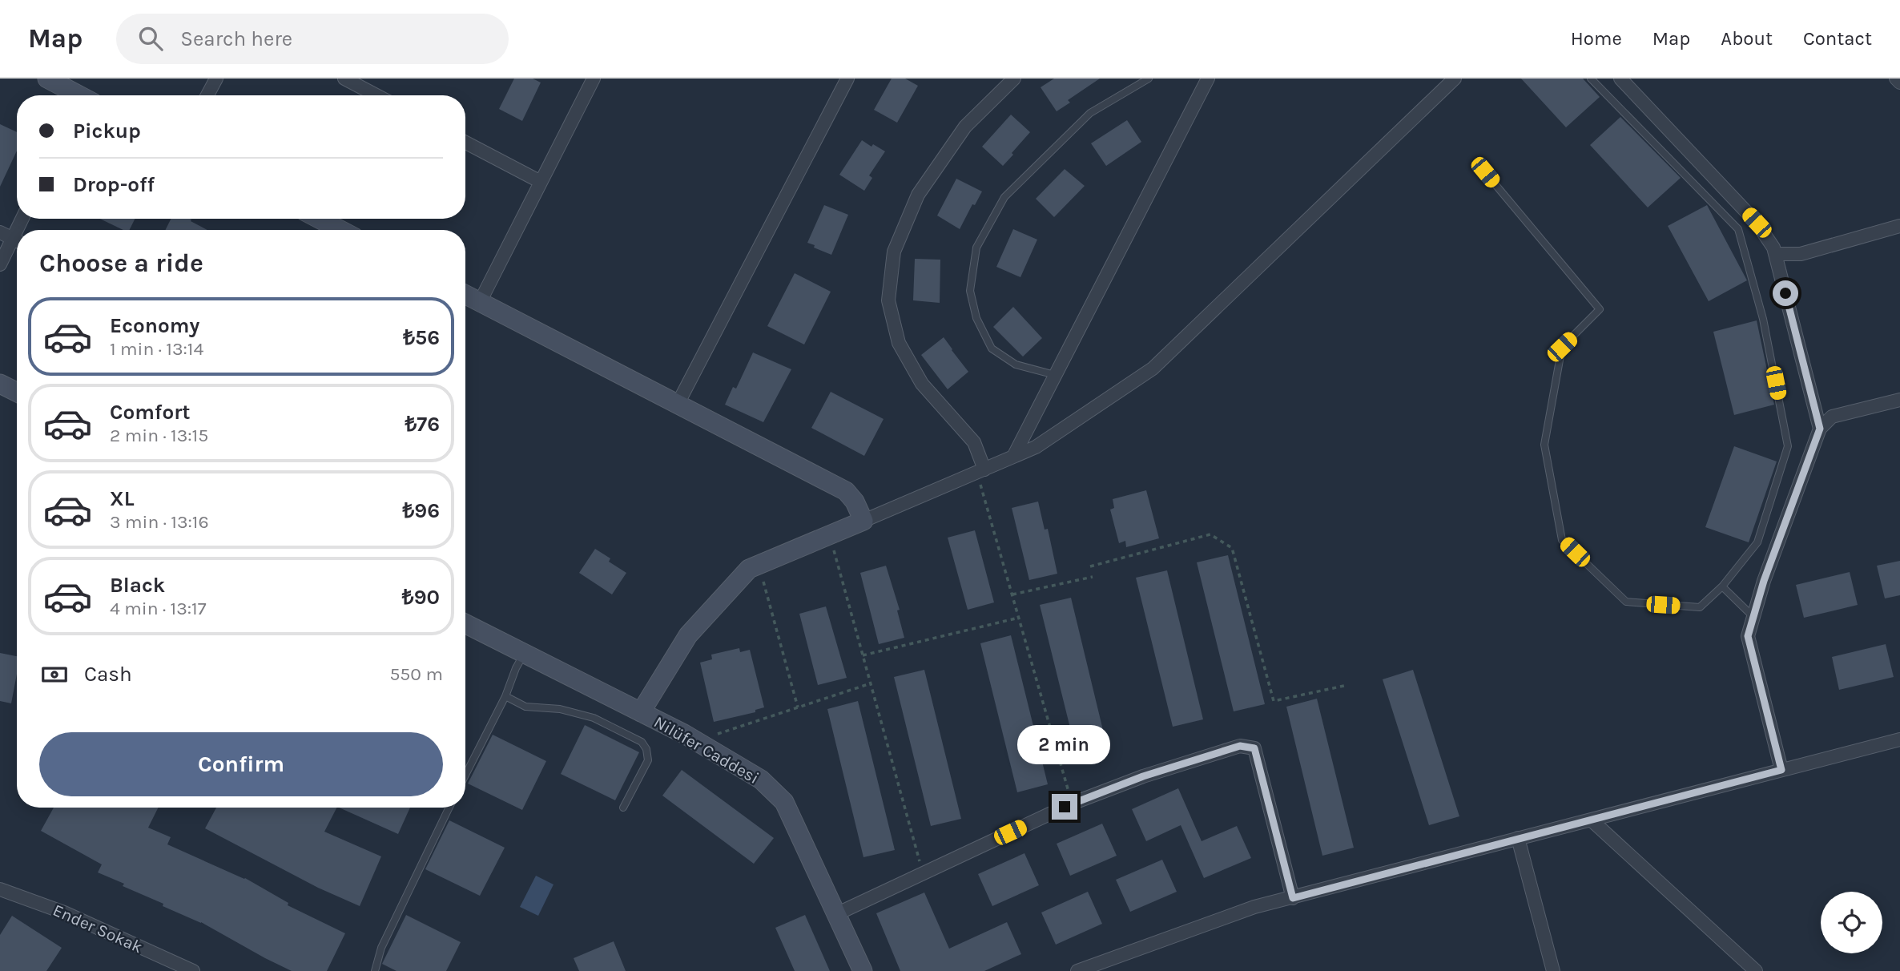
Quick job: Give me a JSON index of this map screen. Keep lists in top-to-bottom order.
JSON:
{
  "streets": {
    "street": ["Nilüfer Caddesi", "Ender Sokak"]
  },
  "page": {
    "header": "Map",
    "search": "Search here",
    "nav": [
      "Home",
      "Map",
      "About",
      "Contact"
    ],
    "banner": ["Pickup", "Drop-off"],
    "heading": "Choose a ride",
    "list": [
      {
        "name": "Economy",
        "note": "1 min · 13:14",
        "value": "₺56"
      },
      {
        "name": "Comfort",
        "note": "2 min · 13:15",
        "value": "₺76"
      },
      {
        "name": "XL",
        "note": "3 min · 13:16",
        "value": "₺96"
      },
      {
        "name": "Black",
        "note": "4 min · 13:17",
        "value": "₺90"
      }
    ],
    "pay": ["Cash", "550 m"],
    "buttons": "Confirm",
    "bubble": "2 min"
  }
}
